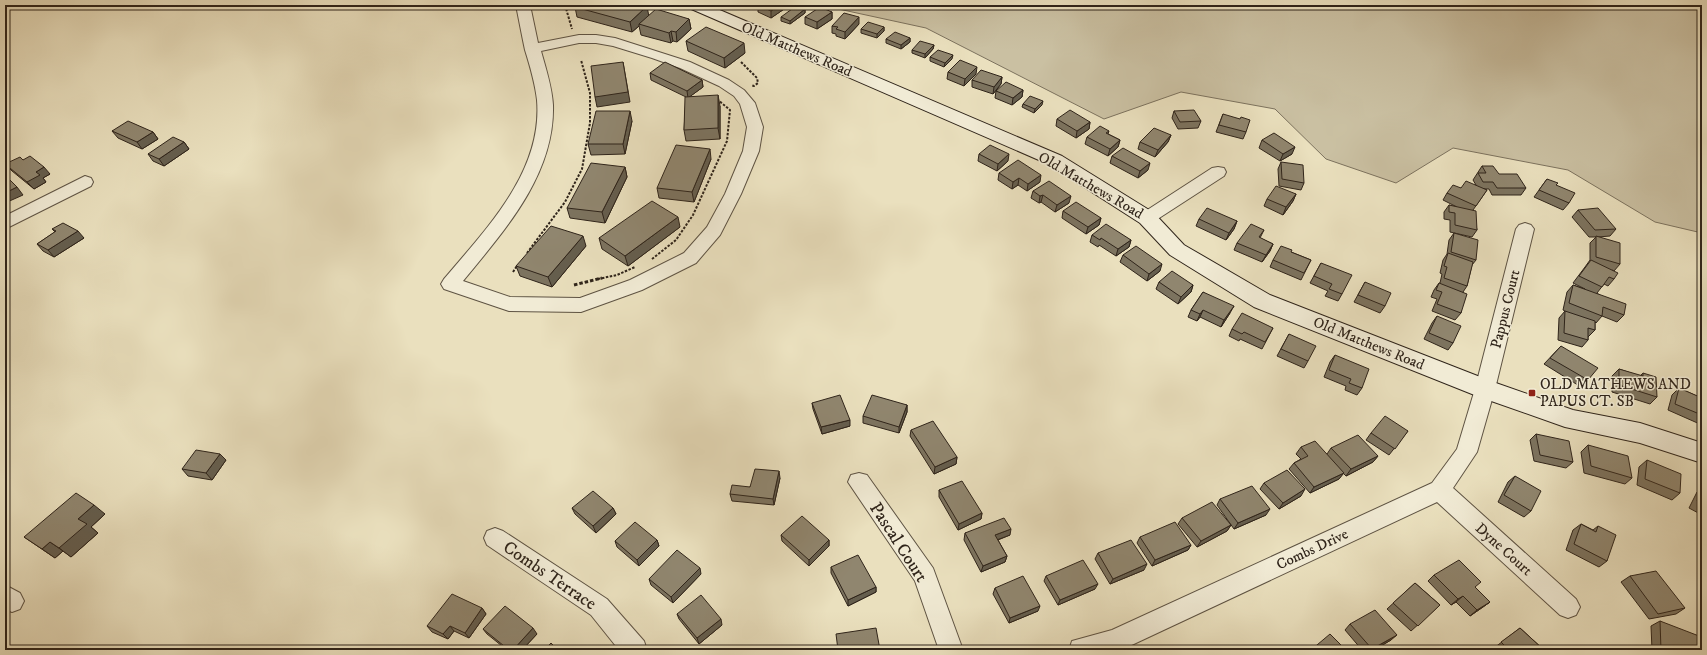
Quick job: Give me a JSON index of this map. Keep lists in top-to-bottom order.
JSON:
{
  "streets": {
    "street": [
      "Old Matthews Road",
      "Pappus Court",
      "Pascal Court",
      "Combs Drive",
      "Dyne Court",
      "Combs Terrace"
    ]
  },
  "crossings": [
    ["Old Matthews Road", "Pappus Court"],
    ["Combs Drive", "Dyne Court"]
  ],
  "places": {
    "transit": ["OLD MATHEWS AND PAPUS CT. SB"]
  }
}
